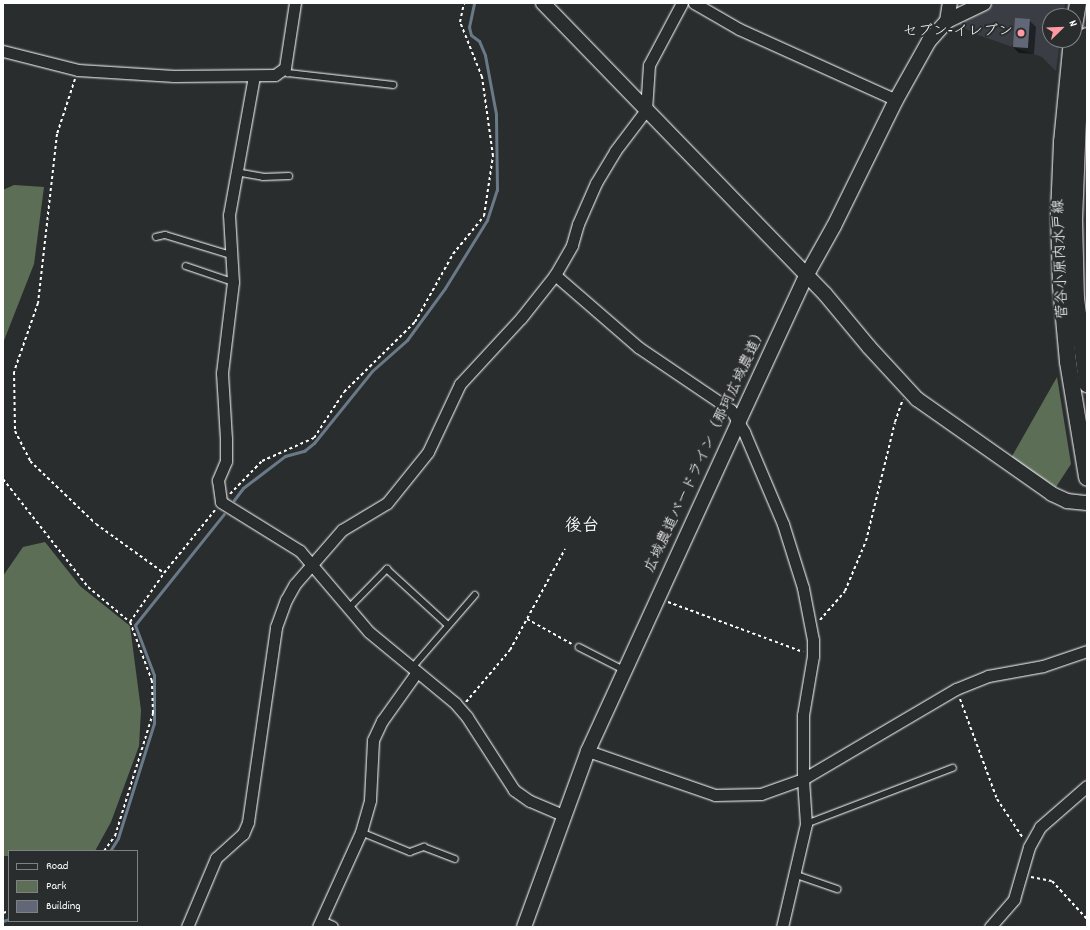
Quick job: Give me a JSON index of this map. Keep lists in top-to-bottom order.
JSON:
{
  "streets": {
    "main road": ["菅谷小原内水戸線"],
    "street": ["広域農道バードライン（那珂広域農道）"]
  },
  "districts": ["後台"],
  "places": ["セブン-イレブン"],
  "legend": ["Road", "Park", "Building"],
  "north": "top right"
}
